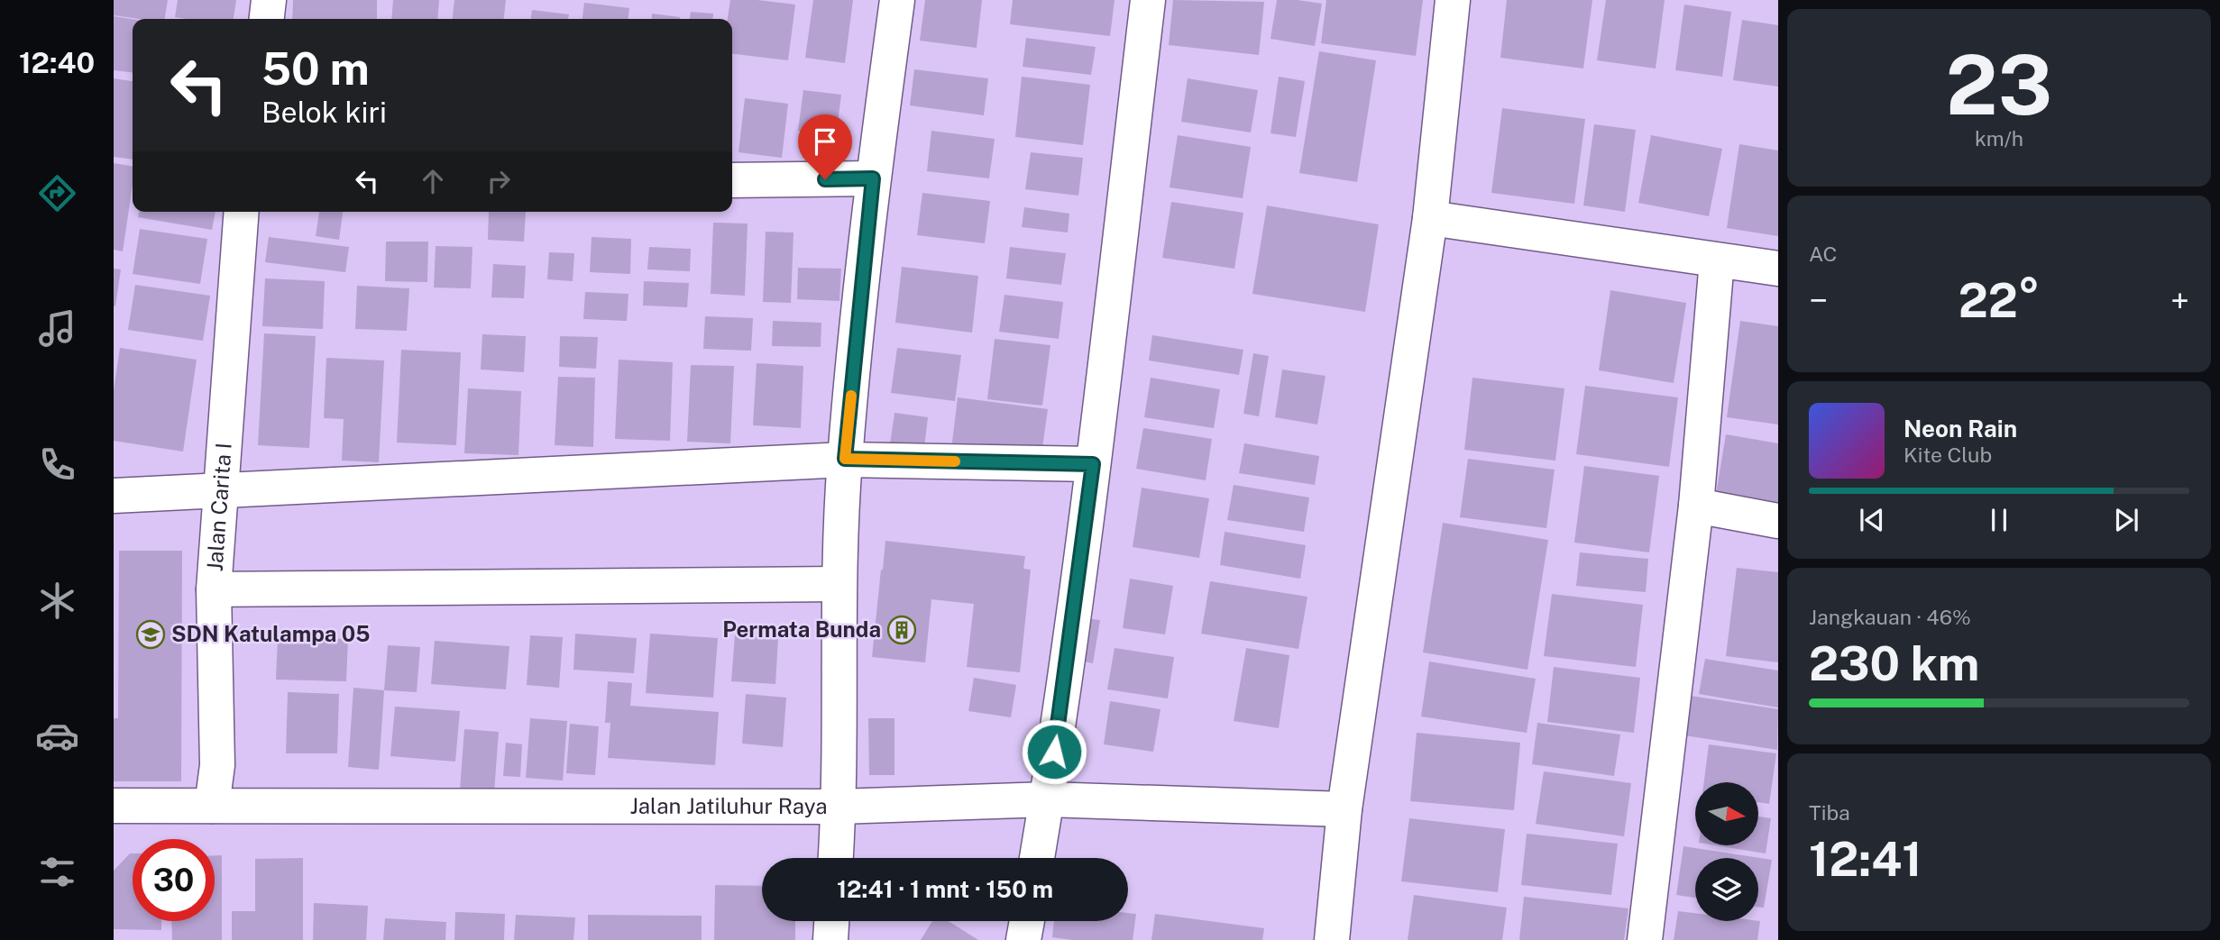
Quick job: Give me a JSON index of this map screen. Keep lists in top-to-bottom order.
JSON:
{
  "streets": {
    "street": ["Jalan Carita I", "Jalan Jatiluhur Raya"]
  },
  "crossings": [
    ["Jalan Carita I", "Jalan Jatiluhur Raya"]
  ],
  "places": {
    "building": ["Permata Bunda"],
    "school or university": ["SDN Katulampa 05"]
  },
  "north": "right",
  "page": {
    "tabs": "12:40",
    "tile": [
      ["23", "km/h"],
      "AC",
      ["Jangkauan · 46%", "230 km"],
      ["Tiba", "12:41"]
    ],
    "turn": ["50 m", "Belok kiri"],
    "heat": ["−", "22°", "+"],
    "song": ["Neon Rain", "Kite Club"],
    "limit": "30",
    "trip": "12:41 · 1 mnt · 150 m"
  }
}
